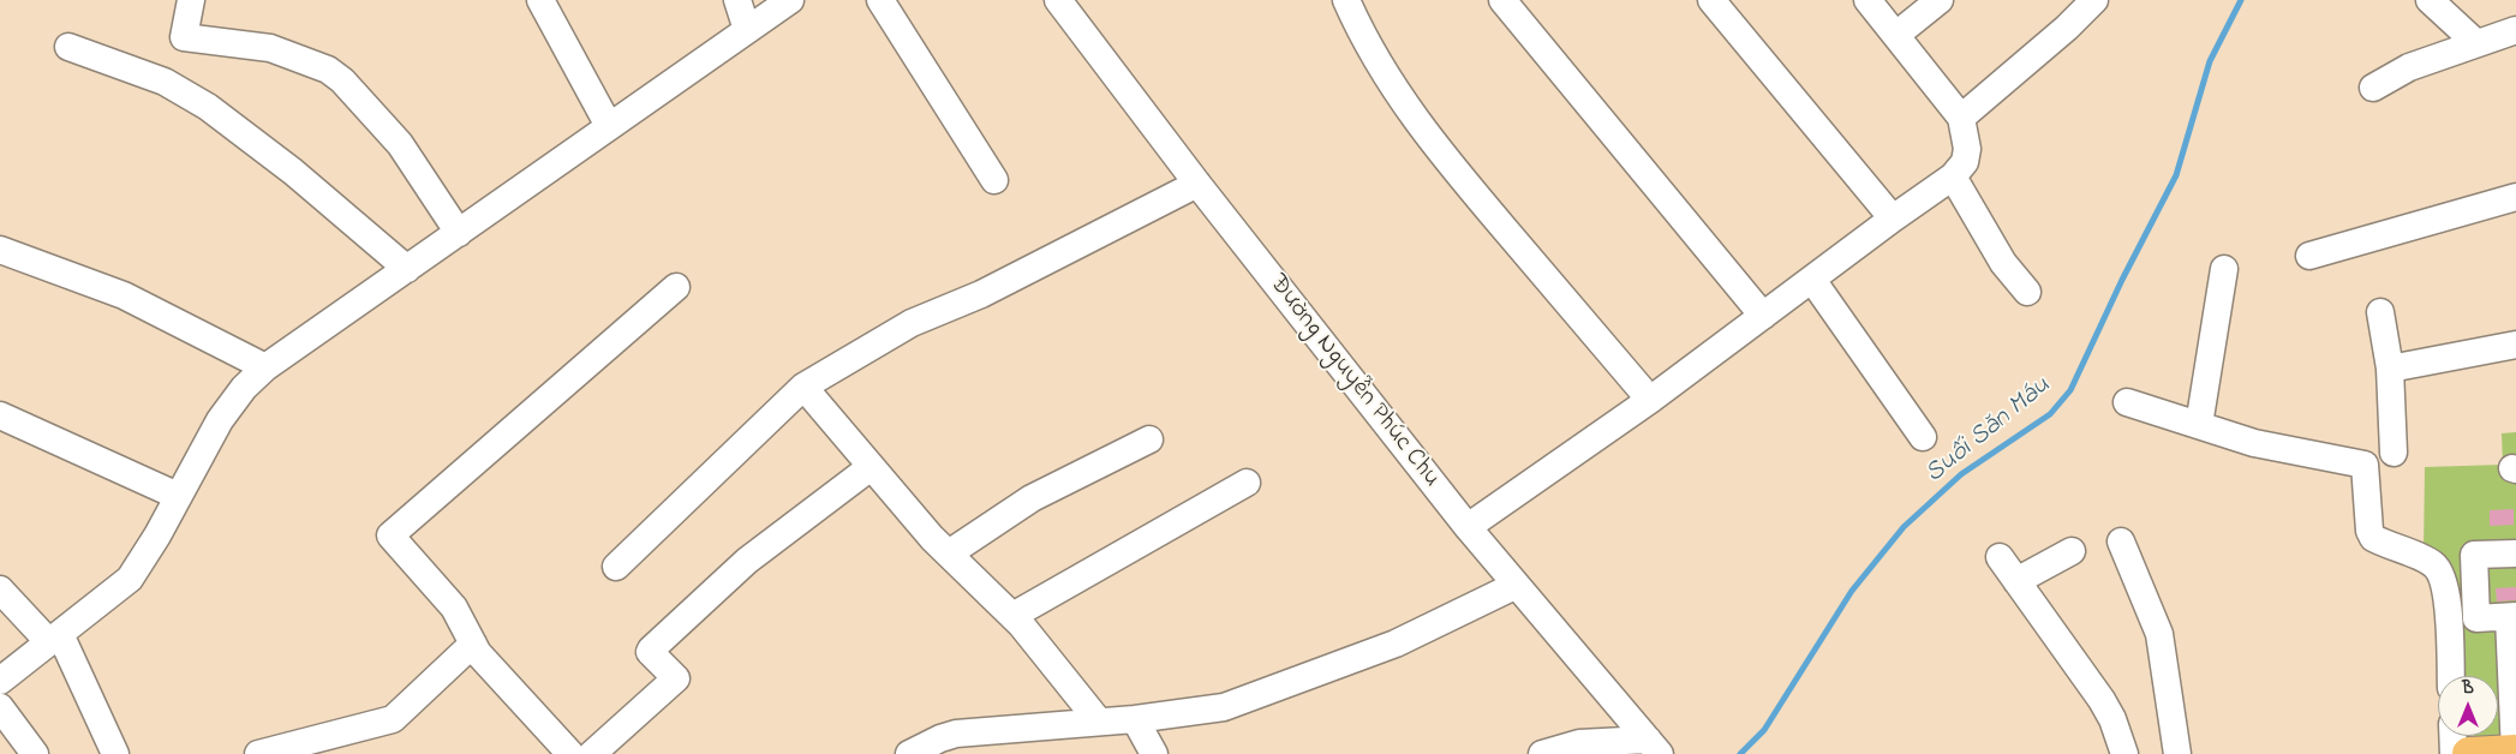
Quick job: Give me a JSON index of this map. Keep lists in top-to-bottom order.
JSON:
{
  "streets": {
    "street": ["Đường Nguyễn Phúc Chu"]
  },
  "water": ["Suối Săn Máu"],
  "north": "top"
}
